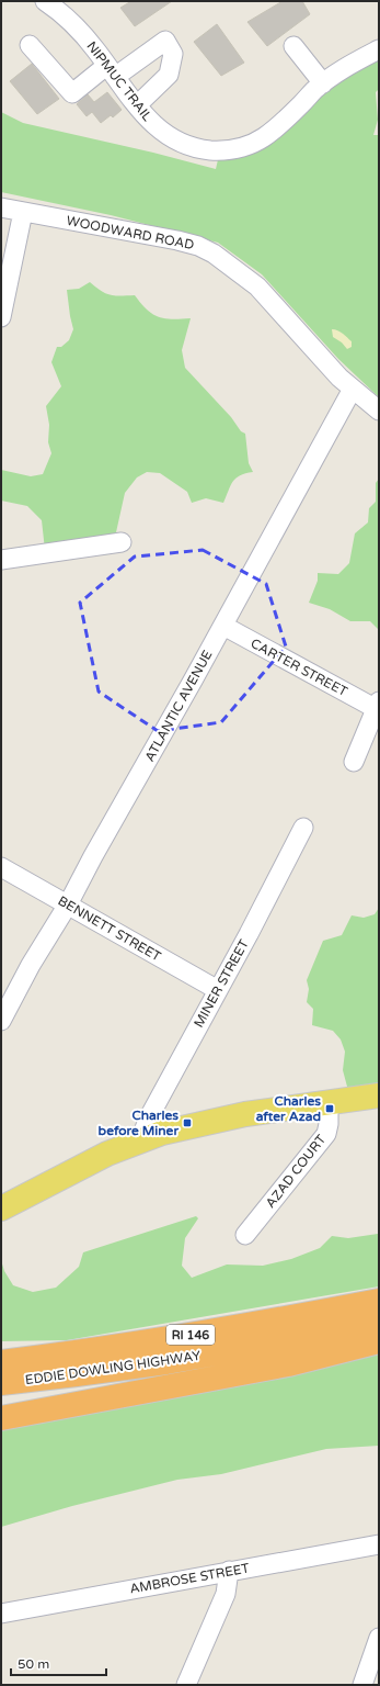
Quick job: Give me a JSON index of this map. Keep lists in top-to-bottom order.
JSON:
{
  "streets": {
    "highway": ["RI 146", "EDDIE DOWLING HIGHWAY"],
    "street": [
      "NIPMUC TRAIL",
      "WOODWARD ROAD",
      "CARTER STREET",
      "ATLANTIC AVENUE",
      "BENNETT STREET",
      "MINER STREET",
      "AZAD COURT",
      "AMBROSE STREET"
    ]
  },
  "crossings": [
    ["WOODWARD ROAD", "ATLANTIC AVENUE"],
    ["CARTER STREET", "ATLANTIC AVENUE"],
    ["ATLANTIC AVENUE", "BENNETT STREET"],
    ["BENNETT STREET", "MINER STREET"]
  ],
  "places": {
    "transit": ["Charles after Azad", "Charles before Miner"]
  },
  "scale_bar": "50 m"
}
